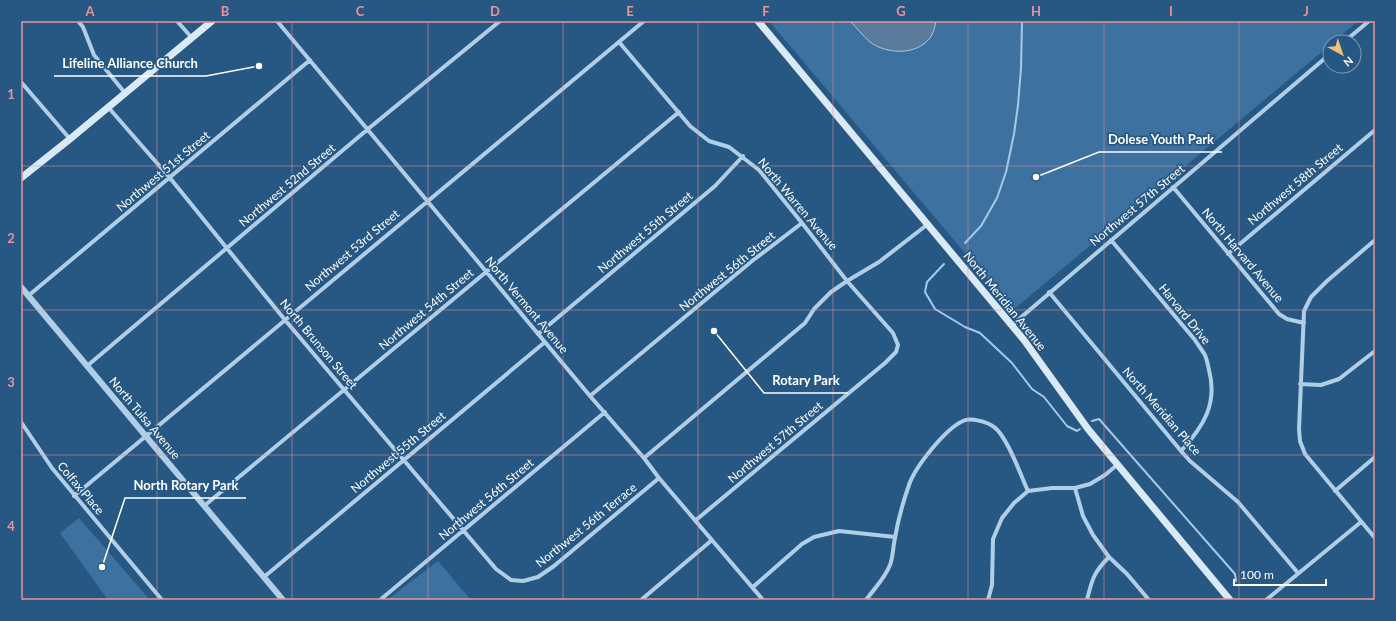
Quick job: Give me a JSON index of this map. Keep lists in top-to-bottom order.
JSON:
{
  "streets": {
    "main road": ["North Meridian Avenue"],
    "street": [
      "Northwest 51st Street",
      "Northwest 58th Street",
      "Northwest 52nd Street",
      "North Warren Avenue",
      "Northwest 57th Street",
      "Northwest 55th Street",
      "Northwest 53rd Street",
      "North Harvard Avenue",
      "Northwest 56th Street",
      "North Vermont Avenue",
      "Northwest 54th Street",
      "Harvard Drive",
      "North Brunson Street",
      "North Meridian Place",
      "North Tulsa Avenue",
      "Colfax Place",
      "Northwest 56th Terrace"
    ]
  },
  "crossings": [
    ["Northwest 51st Street", "North Vermont Avenue"],
    ["Northwest 51st Street", "North Brunson Street"],
    ["Northwest 51st Street", "North Tulsa Avenue"],
    ["Northwest 58th Street", "North Harvard Avenue"],
    ["Northwest 52nd Street", "North Vermont Avenue"],
    ["Northwest 52nd Street", "North Brunson Street"],
    ["Northwest 52nd Street", "North Tulsa Avenue"],
    ["North Warren Avenue", "Northwest 57th Street"],
    ["North Warren Avenue", "Northwest 55th Street"],
    ["North Warren Avenue", "Northwest 53rd Street"],
    ["North Warren Avenue", "Northwest 56th Street"],
    ["North Warren Avenue", "Northwest 54th Street"],
    ["Northwest 57th Street", "North Harvard Avenue"],
    ["Northwest 57th Street", "North Meridian Avenue"],
    ["Northwest 57th Street", "North Vermont Avenue"],
    ["Northwest 57th Street", "Harvard Drive"],
    ["Northwest 57th Street", "North Meridian Place"],
    ["Northwest 55th Street", "North Vermont Avenue"],
    ["Northwest 55th Street", "North Brunson Street"],
    ["Northwest 55th Street", "North Tulsa Avenue"],
    ["Northwest 53rd Street", "North Vermont Avenue"],
    ["Northwest 53rd Street", "North Brunson Street"],
    ["Northwest 53rd Street", "North Tulsa Avenue"],
    ["Northwest 53rd Street", "Colfax Place"],
    ["Northwest 56th Street", "North Vermont Avenue"],
    ["Northwest 56th Street", "North Brunson Street"],
    ["North Vermont Avenue", "Northwest 54th Street"],
    ["North Vermont Avenue", "Northwest 56th Terrace"],
    ["Northwest 54th Street", "North Brunson Street"],
    ["Northwest 54th Street", "North Tulsa Avenue"],
    ["Harvard Drive", "North Meridian Place"],
    ["North Brunson Street", "Northwest 56th Terrace"]
  ],
  "places": [
    "Lifeline Alliance Church",
    "Dolese Youth Park",
    "Rotary Park",
    "North Rotary Park"
  ],
  "scale_bar": "100 m",
  "north": "bottom right",
  "grid": {
    "columns": [
      "A",
      "B",
      "C",
      "D",
      "E",
      "F",
      "G",
      "H",
      "I",
      "J"
    ],
    "rows": [
      "1",
      "2",
      "3",
      "4"
    ]
  }
}
